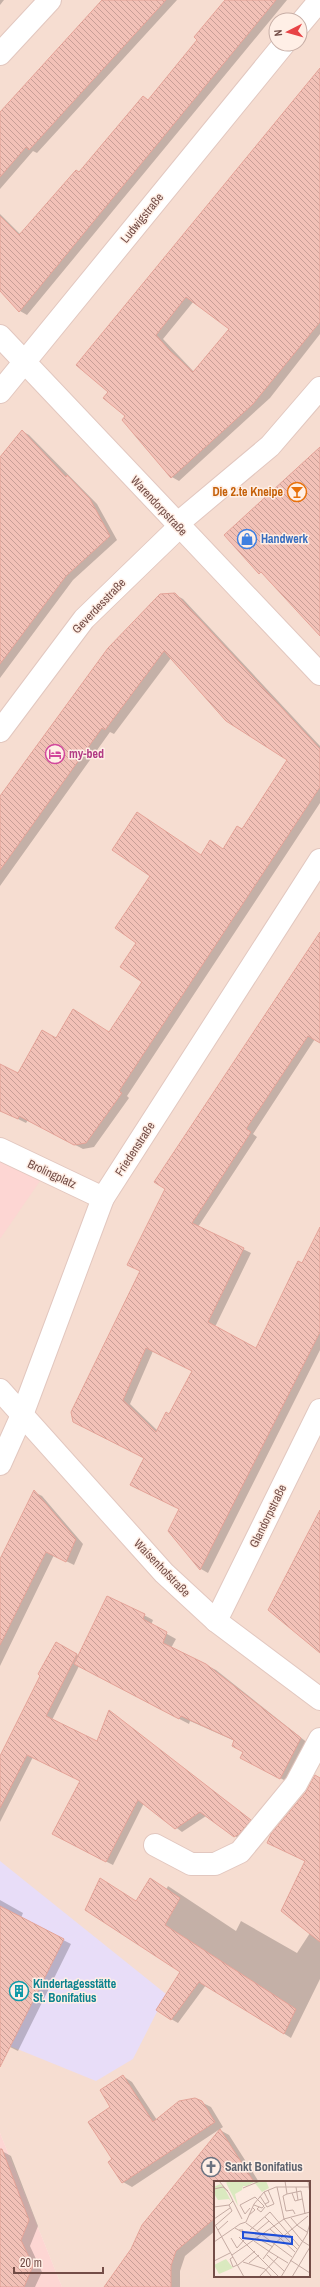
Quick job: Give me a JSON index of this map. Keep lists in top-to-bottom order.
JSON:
{
  "streets": {
    "street": [
      "Ludwigstraße",
      "Warendorpstraße",
      "Geverdesstraße",
      "Friedenstraße",
      "Brolingplatz",
      "Glandorpstraße",
      "Waisenhofstraße"
    ]
  },
  "crossings": [
    ["Ludwigstraße", "Warendorpstraße"],
    ["Warendorpstraße", "Geverdesstraße"],
    ["Friedenstraße", "Brolingplatz"],
    ["Friedenstraße", "Waisenhofstraße"],
    ["Glandorpstraße", "Waisenhofstraße"]
  ],
  "places": {
    "bar": ["Die 2.te Kneipe"],
    "shop": ["Handwerk"],
    "hotel": ["my-bed"],
    "building": ["Kindertagesstätte St. Bonifatius"],
    "church": ["Sankt Bonifatius"]
  },
  "scale_bar": "20 m",
  "north": "left"
}
